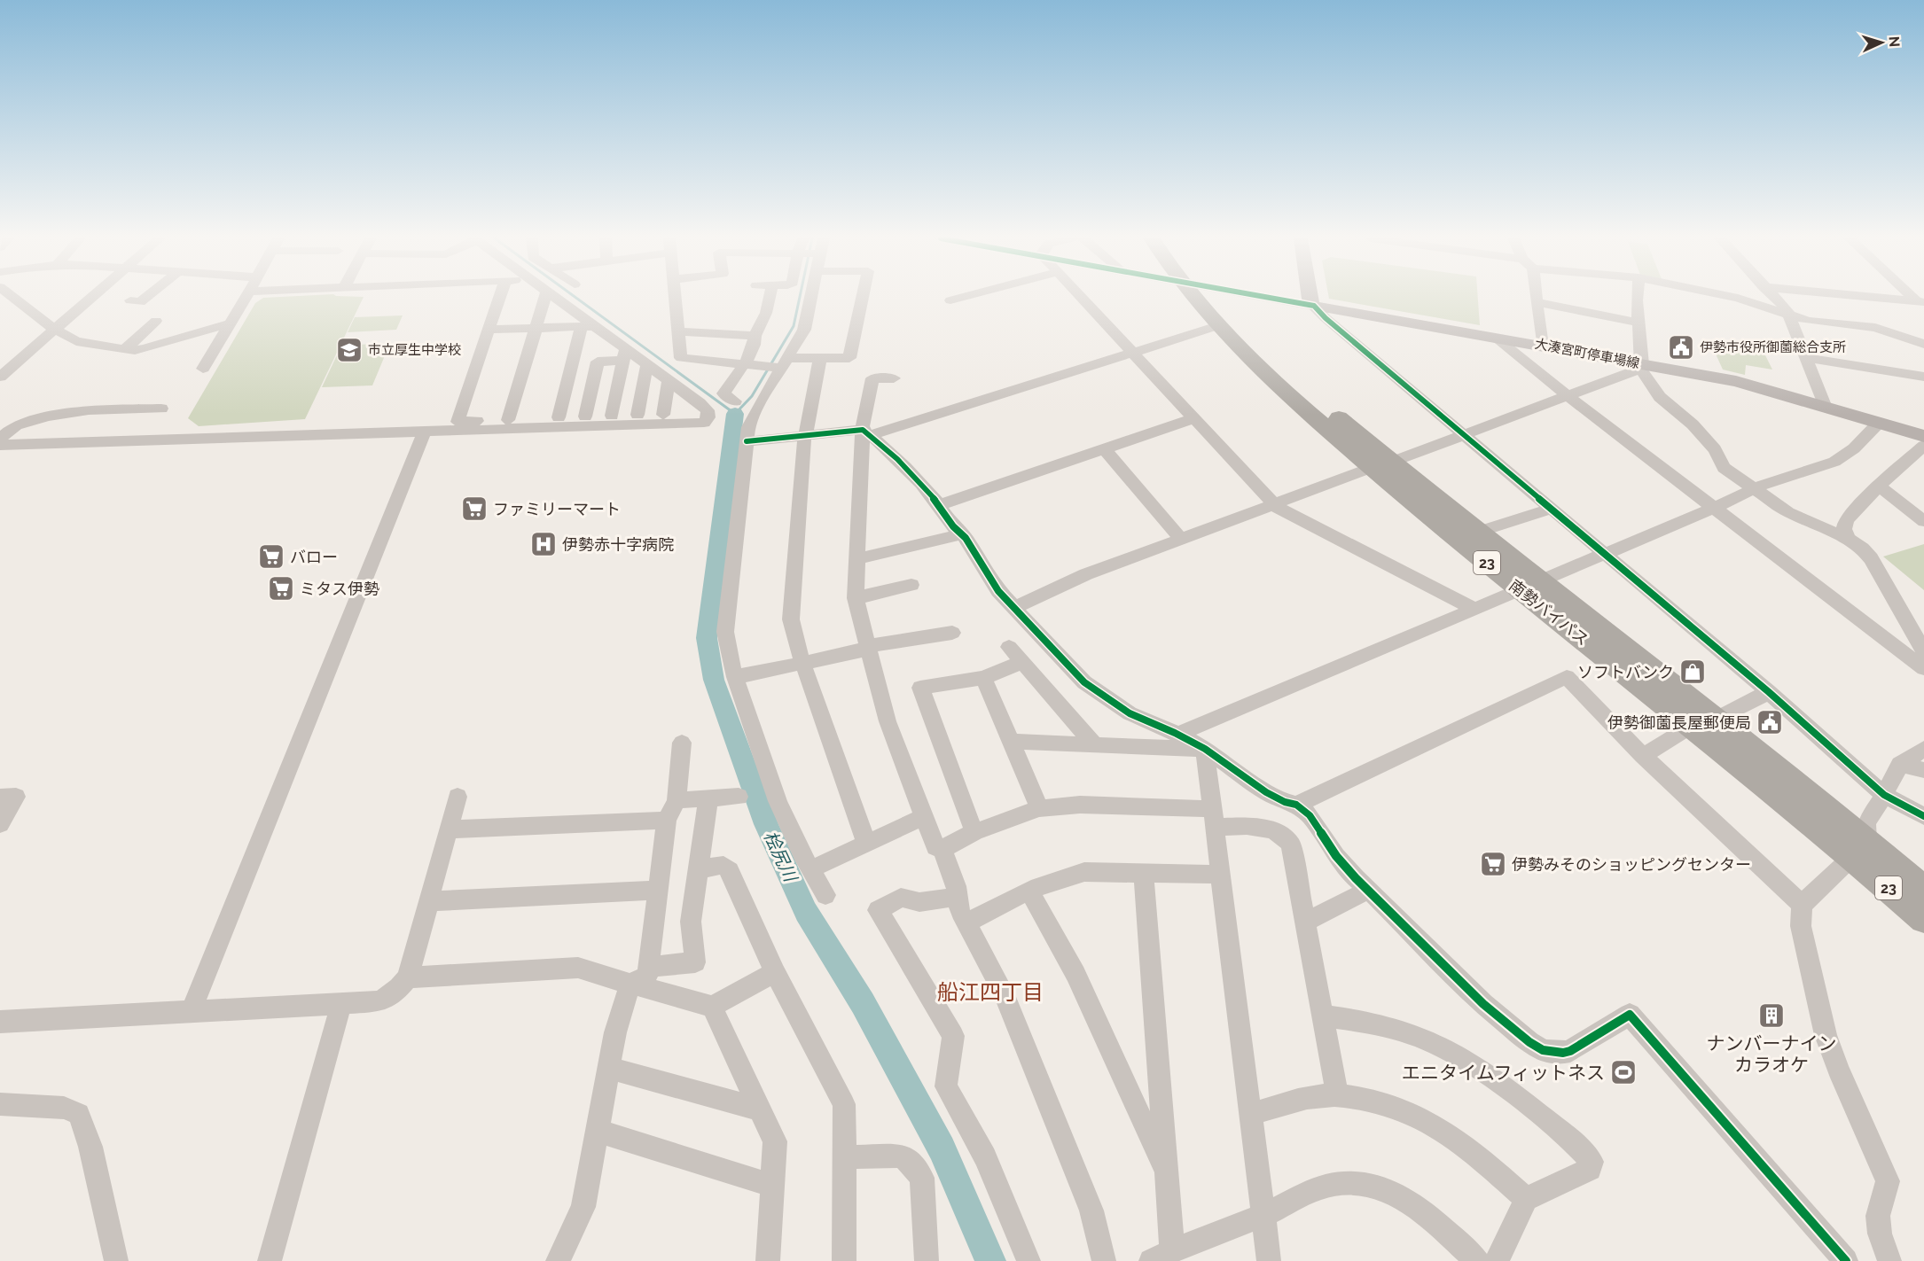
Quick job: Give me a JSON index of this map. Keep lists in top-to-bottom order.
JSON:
{
  "streets": {
    "highway": ["23", "南勢バイパス"],
    "main road": ["大湊宮町停車場線"]
  },
  "districts": ["船江四丁目"],
  "water": ["桧尻川"],
  "places": {
    "public building": ["伊勢市役所御薗総合支所", "伊勢御薗長屋郵便局"],
    "school or university": ["市立厚生中学校"],
    "supermarket": [
      "ファミリーマート",
      "バロー",
      "ミタス伊勢",
      "伊勢みそのショッピングセンター"
    ],
    "hospital": ["伊勢赤十字病院"],
    "shop": ["ソフトバンク"],
    "building": ["ナンバーナイン カラオケ"],
    "sports": ["エニタイムフィットネス"]
  },
  "north": "right"
}
